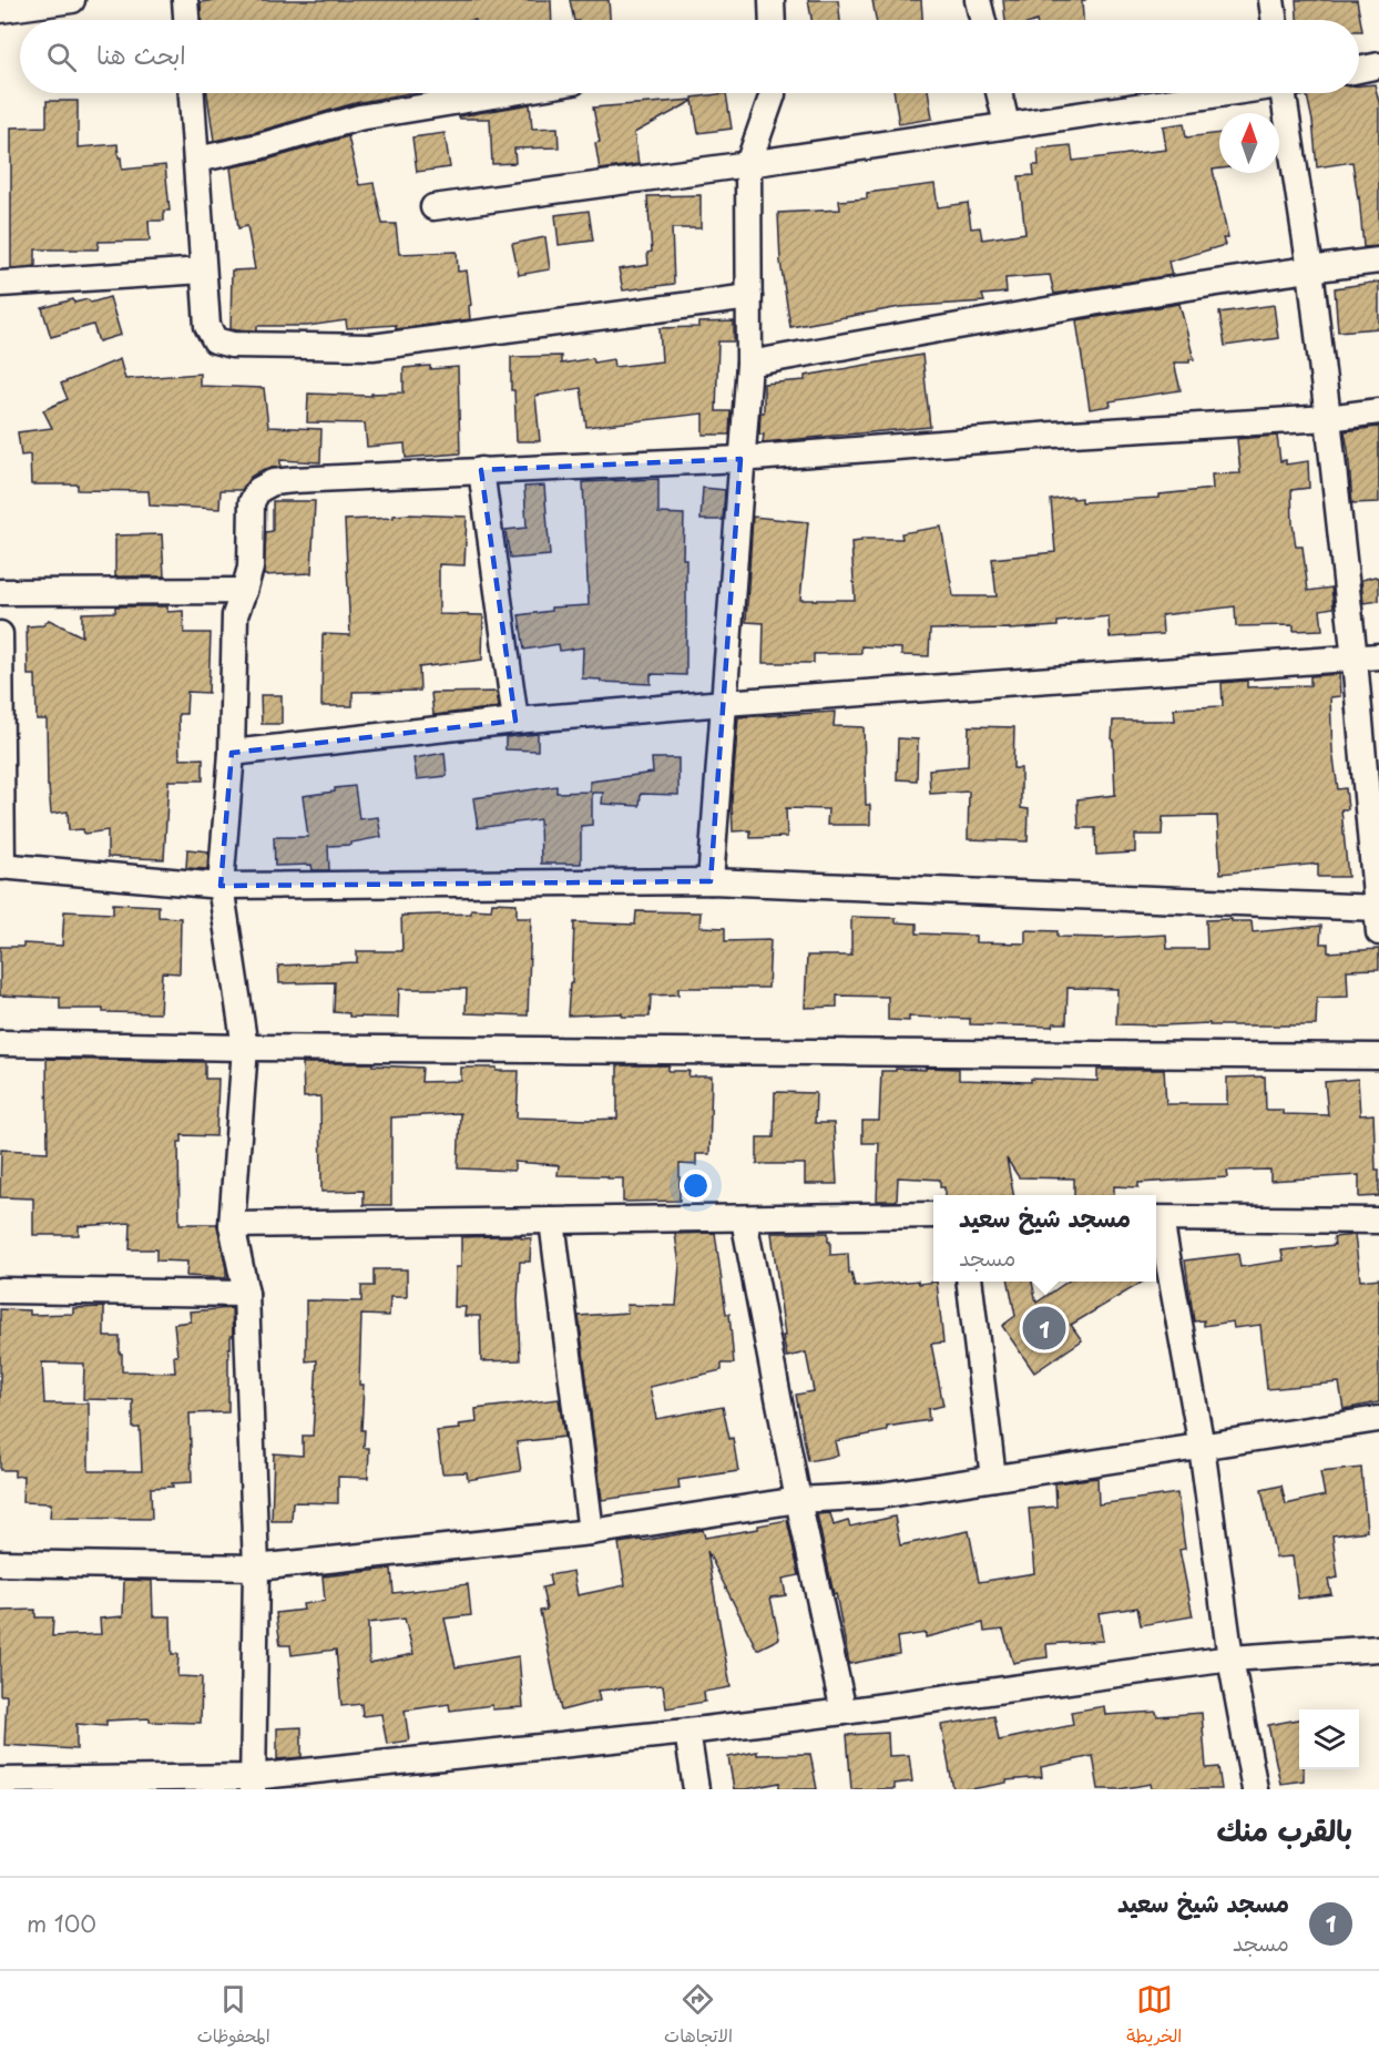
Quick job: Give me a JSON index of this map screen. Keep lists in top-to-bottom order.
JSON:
{
  "north": "top",
  "page": {
    "search": "ابحث هنا",
    "popup": ["مسجد شيخ سعيد", "مسجد"],
    "pins": "1",
    "heading": "بالقرب منك",
    "list": [
      {
        "mark": "1",
        "name": "مسجد شيخ سعيد",
        "note": "مسجد",
        "value": "100 m"
      }
    ],
    "nav": ["الخريطة", "الاتجاهات", "المحفوظات"]
  }
}
